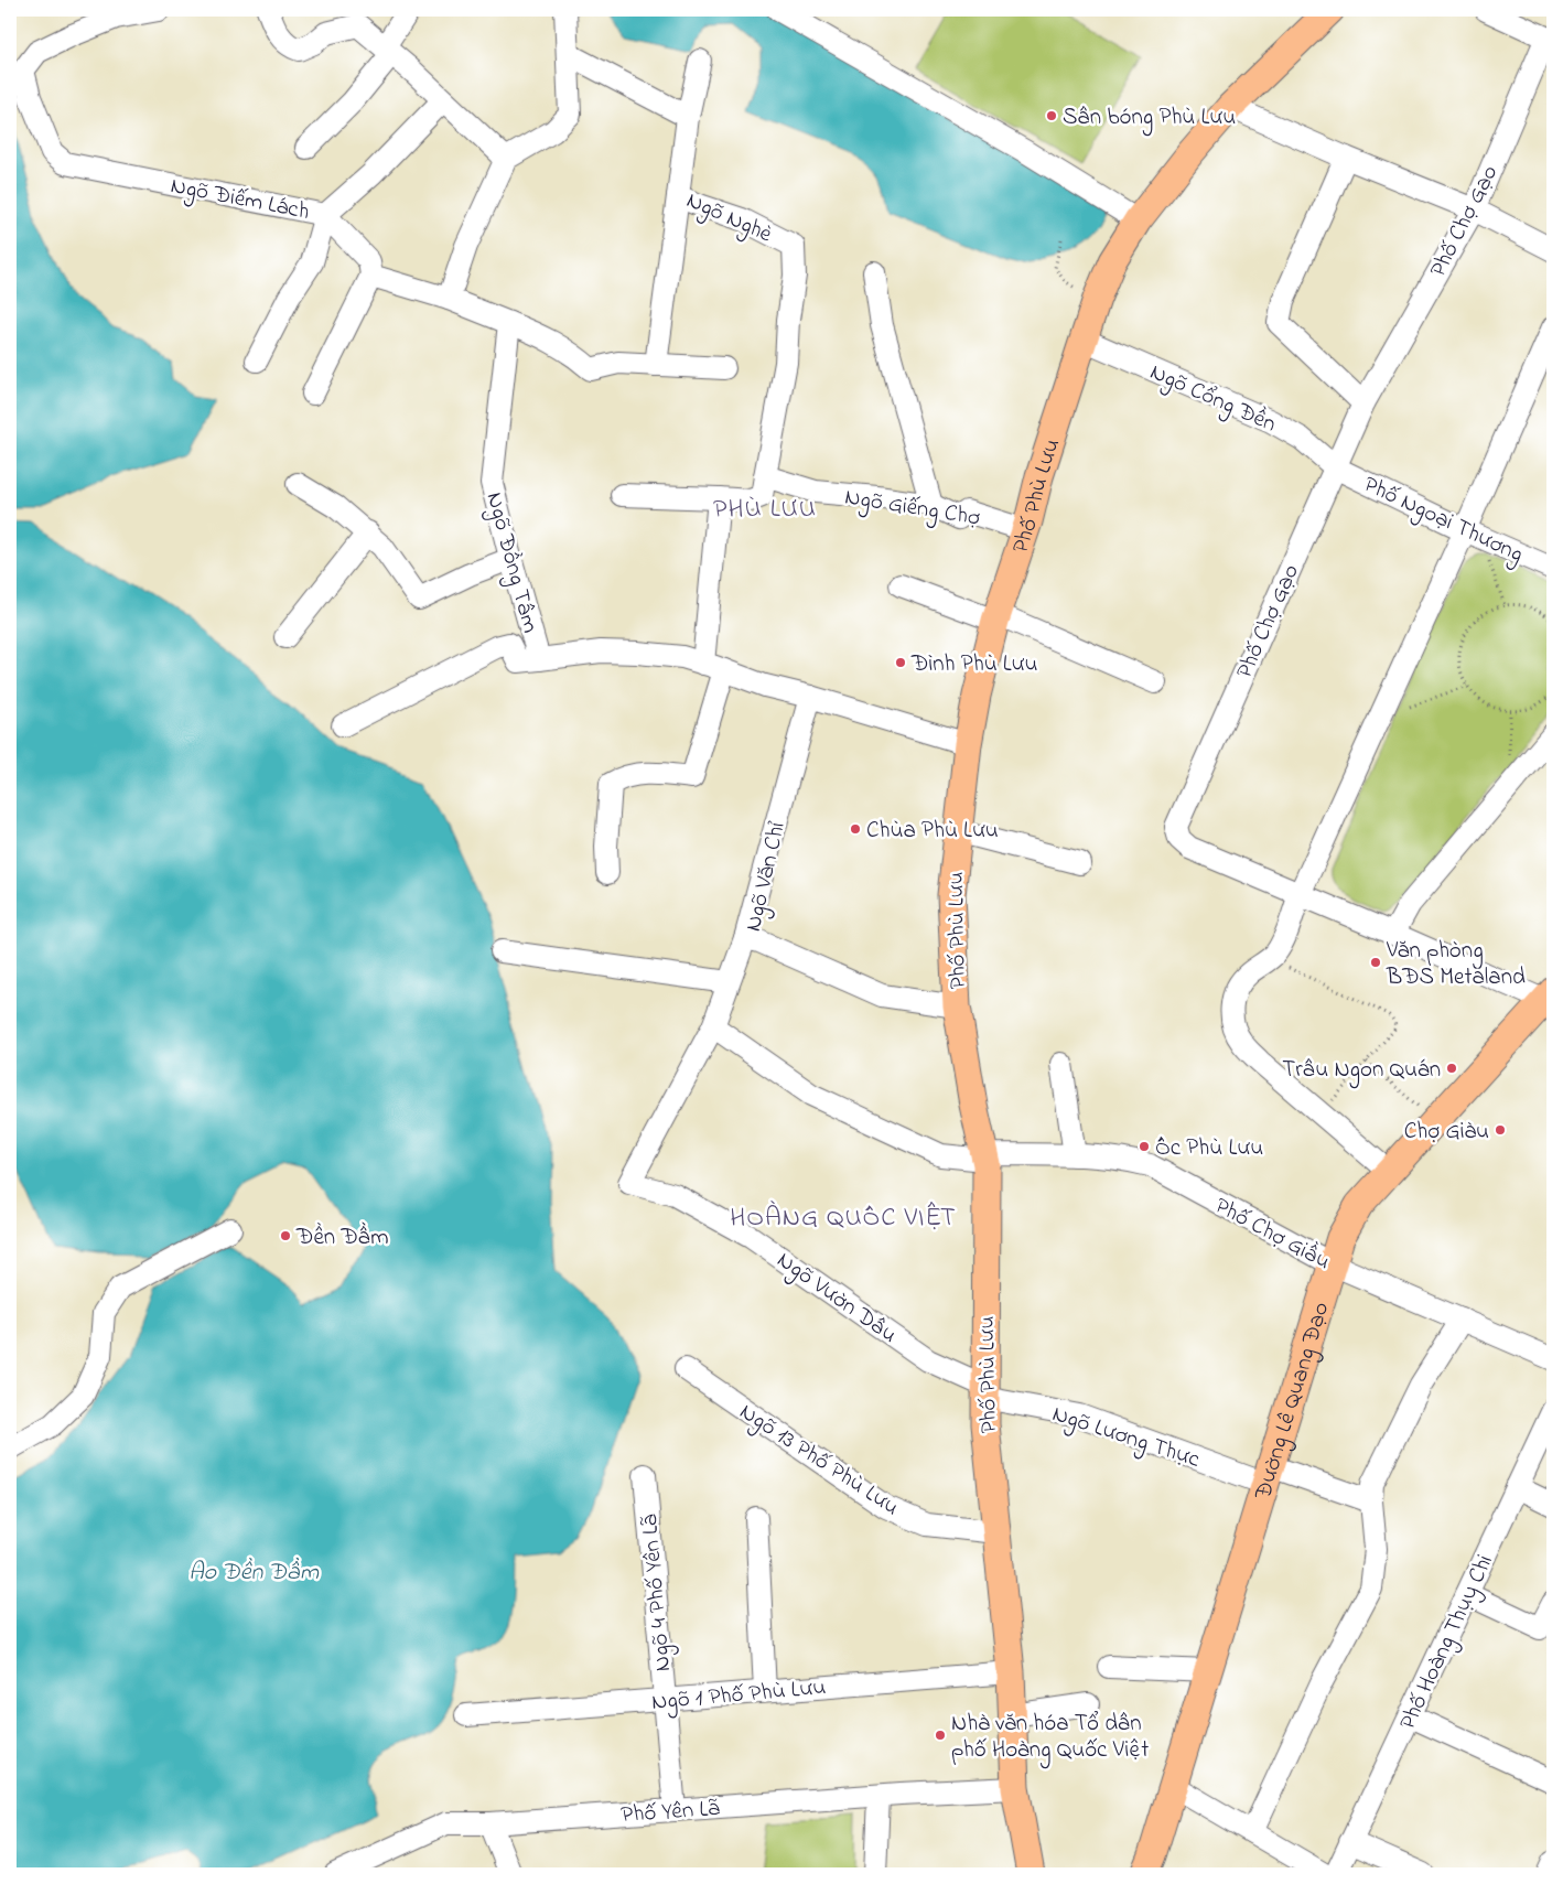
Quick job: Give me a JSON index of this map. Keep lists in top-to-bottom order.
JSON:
{
  "streets": {
    "main road": ["Phố Phù Lưu", "Đường Lê Quang Đạo"],
    "street": [
      "Ngõ Điếm Lách",
      "Ngõ Nghè",
      "Phố Chợ Gạo",
      "Ngõ Cổng Đền",
      "Ngõ Giếng Chợ",
      "Phố Ngoại Thương",
      "Ngõ Đồng Tâm",
      "Ngõ Văn Chỉ",
      "Phố Chợ Giầu",
      "Ngõ Vườn Dâu",
      "Ngõ Lương Thực",
      "Ngõ 13 Phố Phù Lưu",
      "Ngõ 4 Phố Yên Lã",
      "Phố Hoàng Thụy Chi",
      "Ngõ 1 Phố Phù Lưu",
      "Phố Yên Lã"
    ]
  },
  "crossings": [
    ["Ngõ Nghè", "Ngõ Giếng Chợ"],
    ["Phố Chợ Gạo", "Ngõ Cổng Đền"],
    ["Phố Chợ Gạo", "Phố Ngoại Thương"],
    ["Phố Chợ Gạo", "Đường Lê Quang Đạo"],
    ["Ngõ Cổng Đền", "Phố Phù Lưu"],
    ["Ngõ Cổng Đền", "Phố Ngoại Thương"],
    ["Phố Phù Lưu", "Ngõ Giếng Chợ"],
    ["Phố Phù Lưu", "Ngõ Đồng Tâm"],
    ["Phố Phù Lưu", "Ngõ Văn Chỉ"],
    ["Phố Phù Lưu", "Phố Chợ Giầu"],
    ["Phố Phù Lưu", "Ngõ Vườn Dâu"],
    ["Phố Phù Lưu", "Ngõ Lương Thực"],
    ["Phố Phù Lưu", "Ngõ 13 Phố Phù Lưu"],
    ["Phố Phù Lưu", "Ngõ 1 Phố Phù Lưu"],
    ["Phố Phù Lưu", "Phố Yên Lã"],
    ["Ngõ Đồng Tâm", "Ngõ Văn Chỉ"],
    ["Phố Chợ Giầu", "Ngõ Vườn Dâu"],
    ["Phố Chợ Giầu", "Đường Lê Quang Đạo"],
    ["Ngõ Vườn Dâu", "Ngõ Lương Thực"],
    ["Đường Lê Quang Đạo", "Ngõ Lương Thực"],
    ["Ngõ 4 Phố Yên Lã", "Ngõ 1 Phố Phù Lưu"],
    ["Ngõ 4 Phố Yên Lã", "Phố Yên Lã"]
  ],
  "districts": ["PHÙ LƯU", "HOÀNG QUỐC VIỆT"],
  "water": ["Ao Đền Đầm"],
  "places": [
    "Sân bóng Phù Lưu",
    "Đình Phù Lưu",
    "Chùa Phù Lưu",
    "Văn phòng BĐS Metaland",
    "Trâu Ngon Quán",
    "Chợ Giàu",
    "Ốc Phù Lưu",
    "Đền Đầm",
    "Nhà văn hóa Tổ dân phố Hoàng Quốc Việt"
  ]
}
